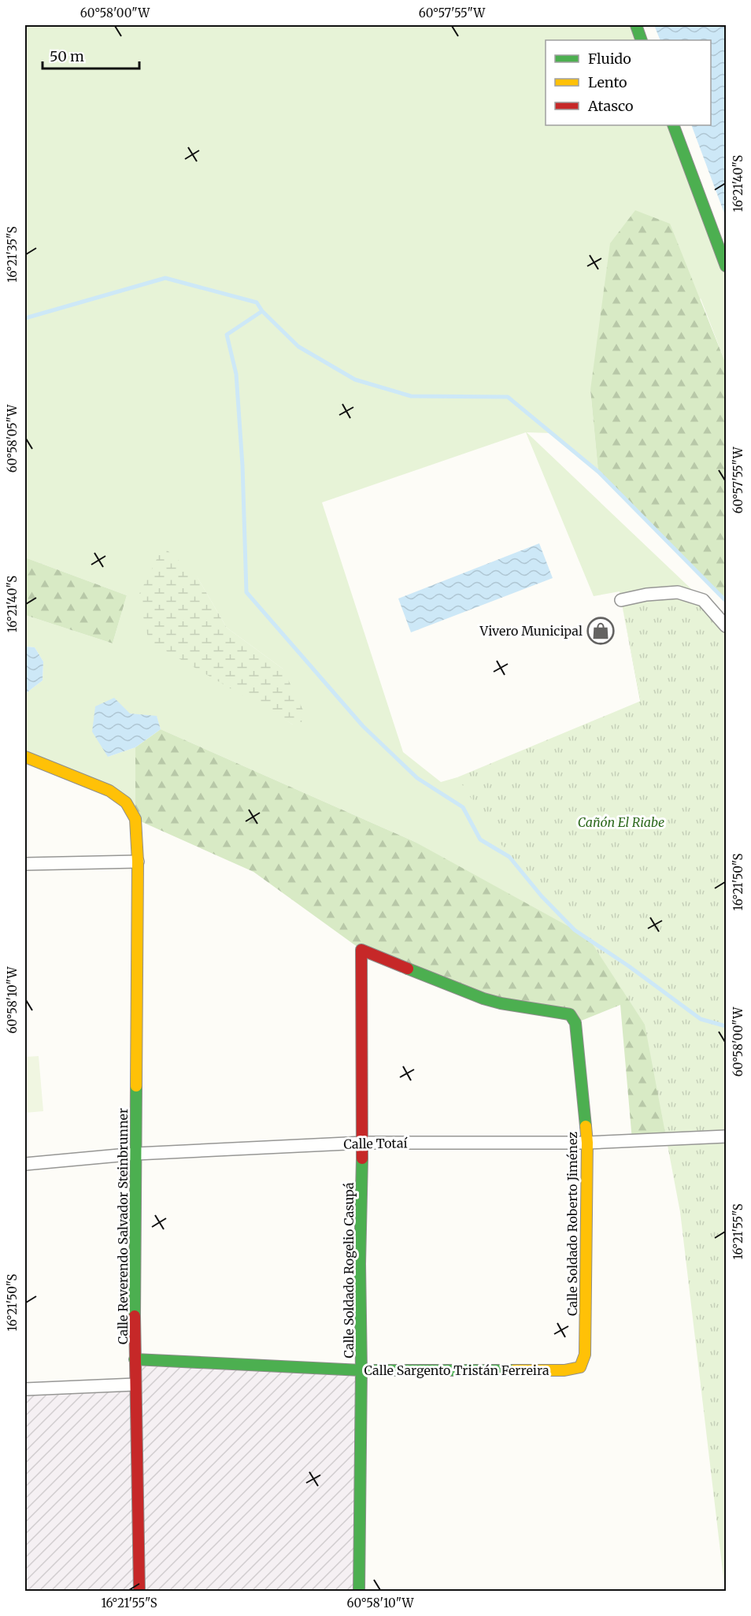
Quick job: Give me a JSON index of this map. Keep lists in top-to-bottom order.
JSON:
{
  "streets": {
    "street": [
      "Calle Totaí",
      "Calle Soldado Roberto Jiménez",
      "Calle Reverendo Salvador Steinbrunner",
      "Calle Soldado Rogelio Casupá",
      "Calle Sargento Tristán Ferreira"
    ]
  },
  "crossings": [
    ["Calle Totaí", "Calle Soldado Roberto Jiménez"],
    ["Calle Totaí", "Calle Reverendo Salvador Steinbrunner"],
    ["Calle Totaí", "Calle Soldado Rogelio Casupá"],
    ["Calle Soldado Roberto Jiménez", "Calle Soldado Rogelio Casupá"],
    ["Calle Soldado Roberto Jiménez", "Calle Sargento Tristán Ferreira"],
    ["Calle Reverendo Salvador Steinbrunner", "Calle Sargento Tristán Ferreira"],
    ["Calle Soldado Rogelio Casupá", "Calle Sargento Tristán Ferreira"]
  ],
  "parks": ["Cañón El Riabe"],
  "places": {
    "shop": ["Vivero Municipal"]
  },
  "legend": ["Fluido", "Lento", "Atasco"],
  "scale_bar": "50 m",
  "coordinates": [
    "60°58'00\"W",
    "60°57'55\"W",
    "16°21'40\"S",
    "16°21'35\"S",
    "60°58'05\"W",
    "16°21'50\"S",
    "60°58'10\"W",
    "16°21'55\"S"
  ]
}
